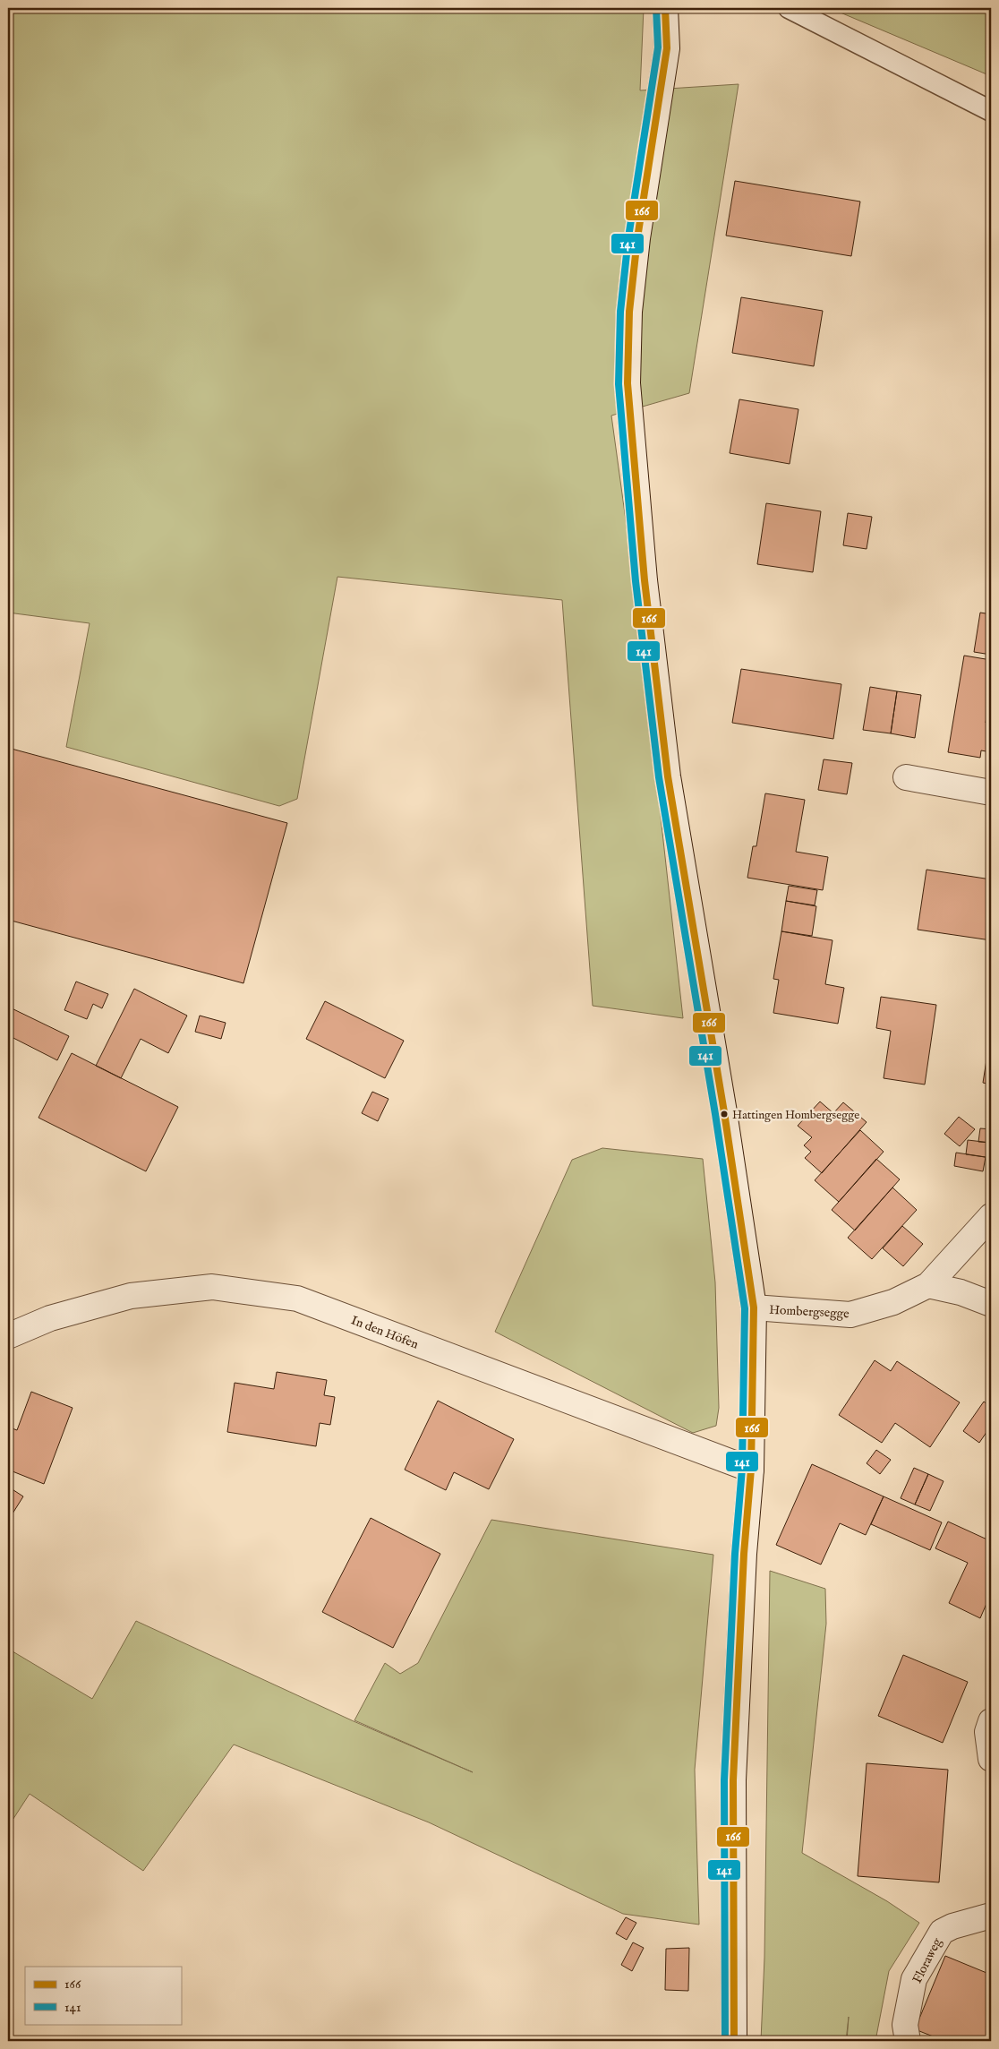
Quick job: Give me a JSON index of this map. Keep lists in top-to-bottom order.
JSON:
{
  "streets": {
    "main road": ["Hombergsegge", "In den Höfen", "Floraweg"]
  },
  "places": ["Hattingen Hombergsegge"],
  "lines": ["transit line 166", "transit line 141"],
  "legend": ["166", "141"]
}
